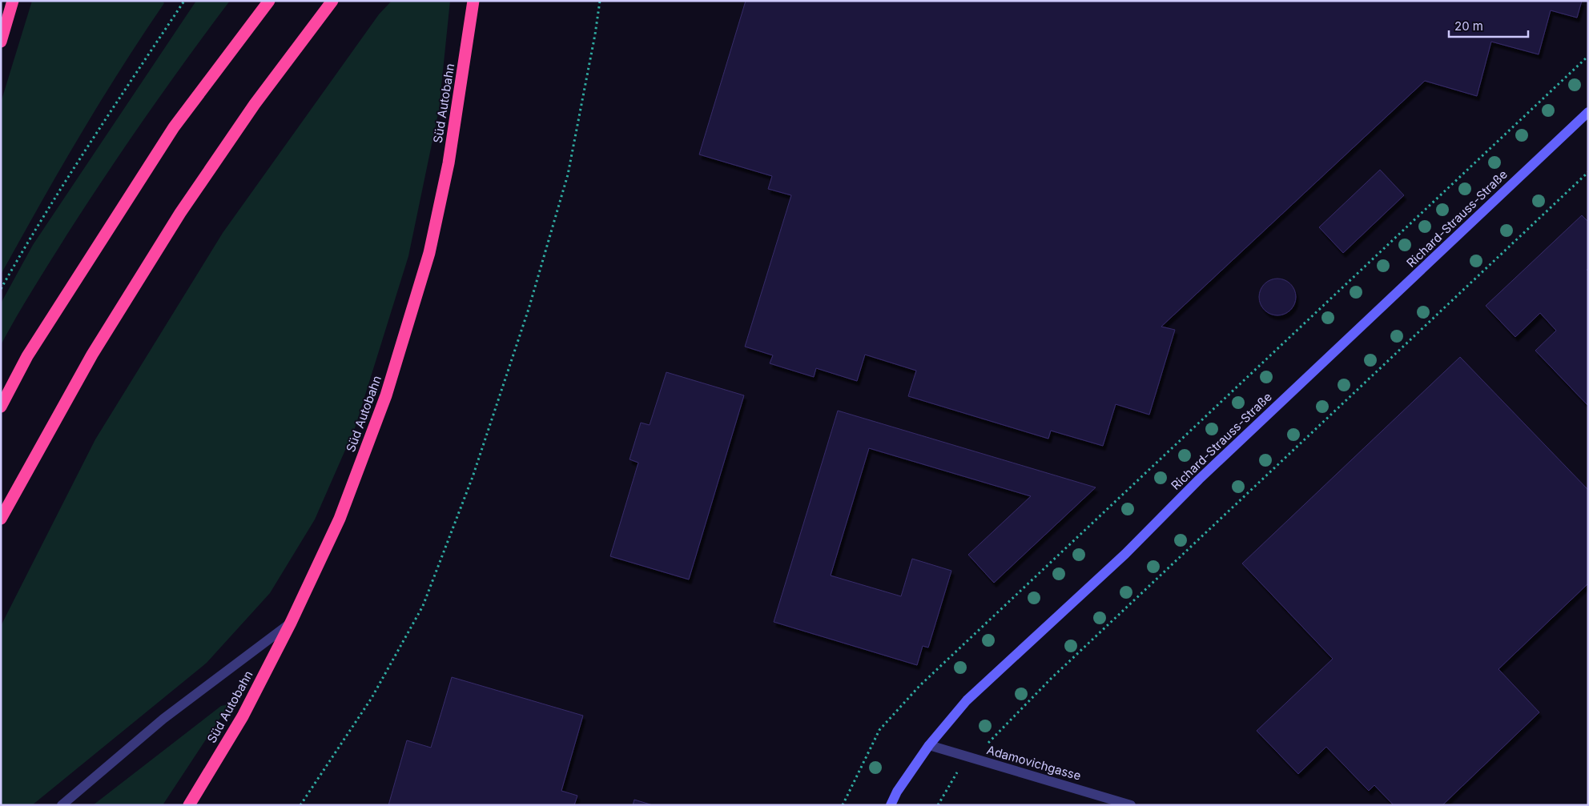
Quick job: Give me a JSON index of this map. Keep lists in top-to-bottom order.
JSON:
{
  "streets": {
    "highway": ["Süd Autobahn"],
    "main road": ["Richard-Strauss-Straße"],
    "street": ["Adamovichgasse"]
  },
  "crossings": [
    ["Richard-Strauss-Straße", "Adamovichgasse"]
  ],
  "scale_bar": "20 m"
}
